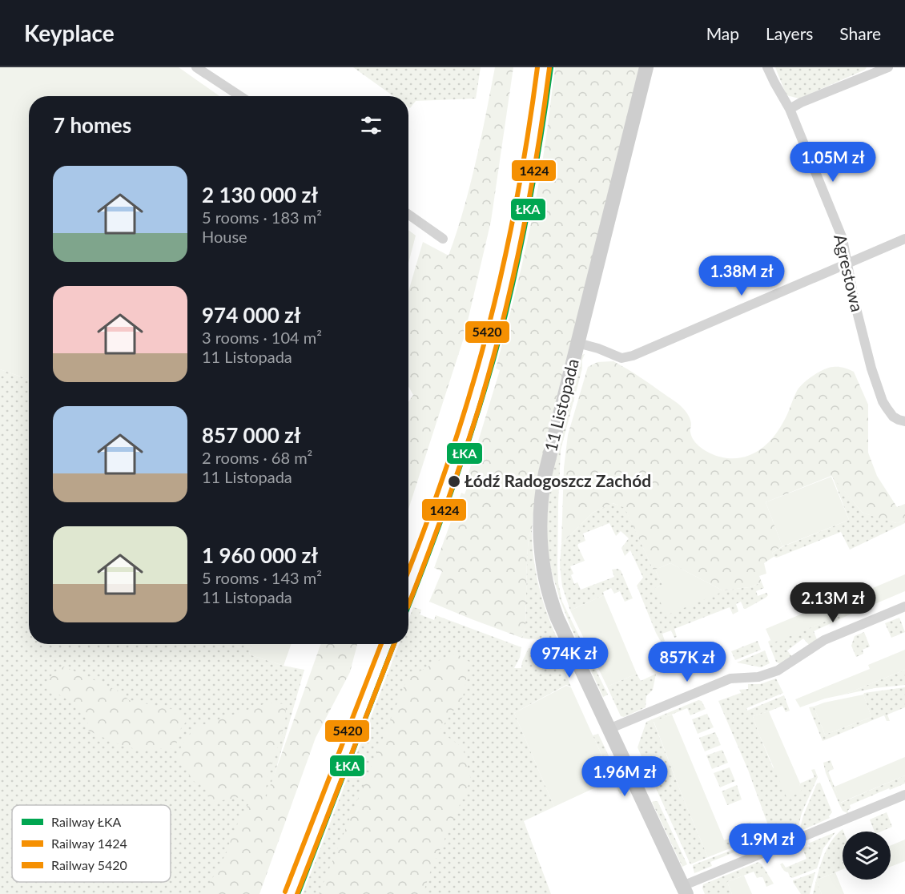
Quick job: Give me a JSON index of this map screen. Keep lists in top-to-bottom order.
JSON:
{
  "streets": {
    "street": ["Agrestowa", "11 Listopada"]
  },
  "places": ["Łódź Radogoszcz Zachód"],
  "lines": ["rail line ŁKA", "rail line 5420", "rail line 1424"],
  "legend": ["Railway ŁKA", "Railway 1424", "Railway 5420"],
  "page": {
    "header": "Keyplace",
    "nav": ["Map", "Layers", "Share"],
    "heading": "7 homes",
    "price": [
      "1.05M zł",
      "1.38M zł",
      "2.13M zł",
      "974K zł",
      "857K zł",
      "1.96M zł",
      "1.9M zł"
    ],
    "list": [
      {
        "name": "2 130 000 zł",
        "note": "5 rooms · 183 m² · House"
      },
      {
        "name": "974 000 zł",
        "note": "3 rooms · 104 m² · 11 Listopada"
      },
      {
        "name": "857 000 zł",
        "note": "2 rooms · 68 m² · 11 Listopada"
      },
      {
        "name": "1 960 000 zł",
        "note": "5 rooms · 143 m² · 11 Listopada"
      }
    ]
  }
}
